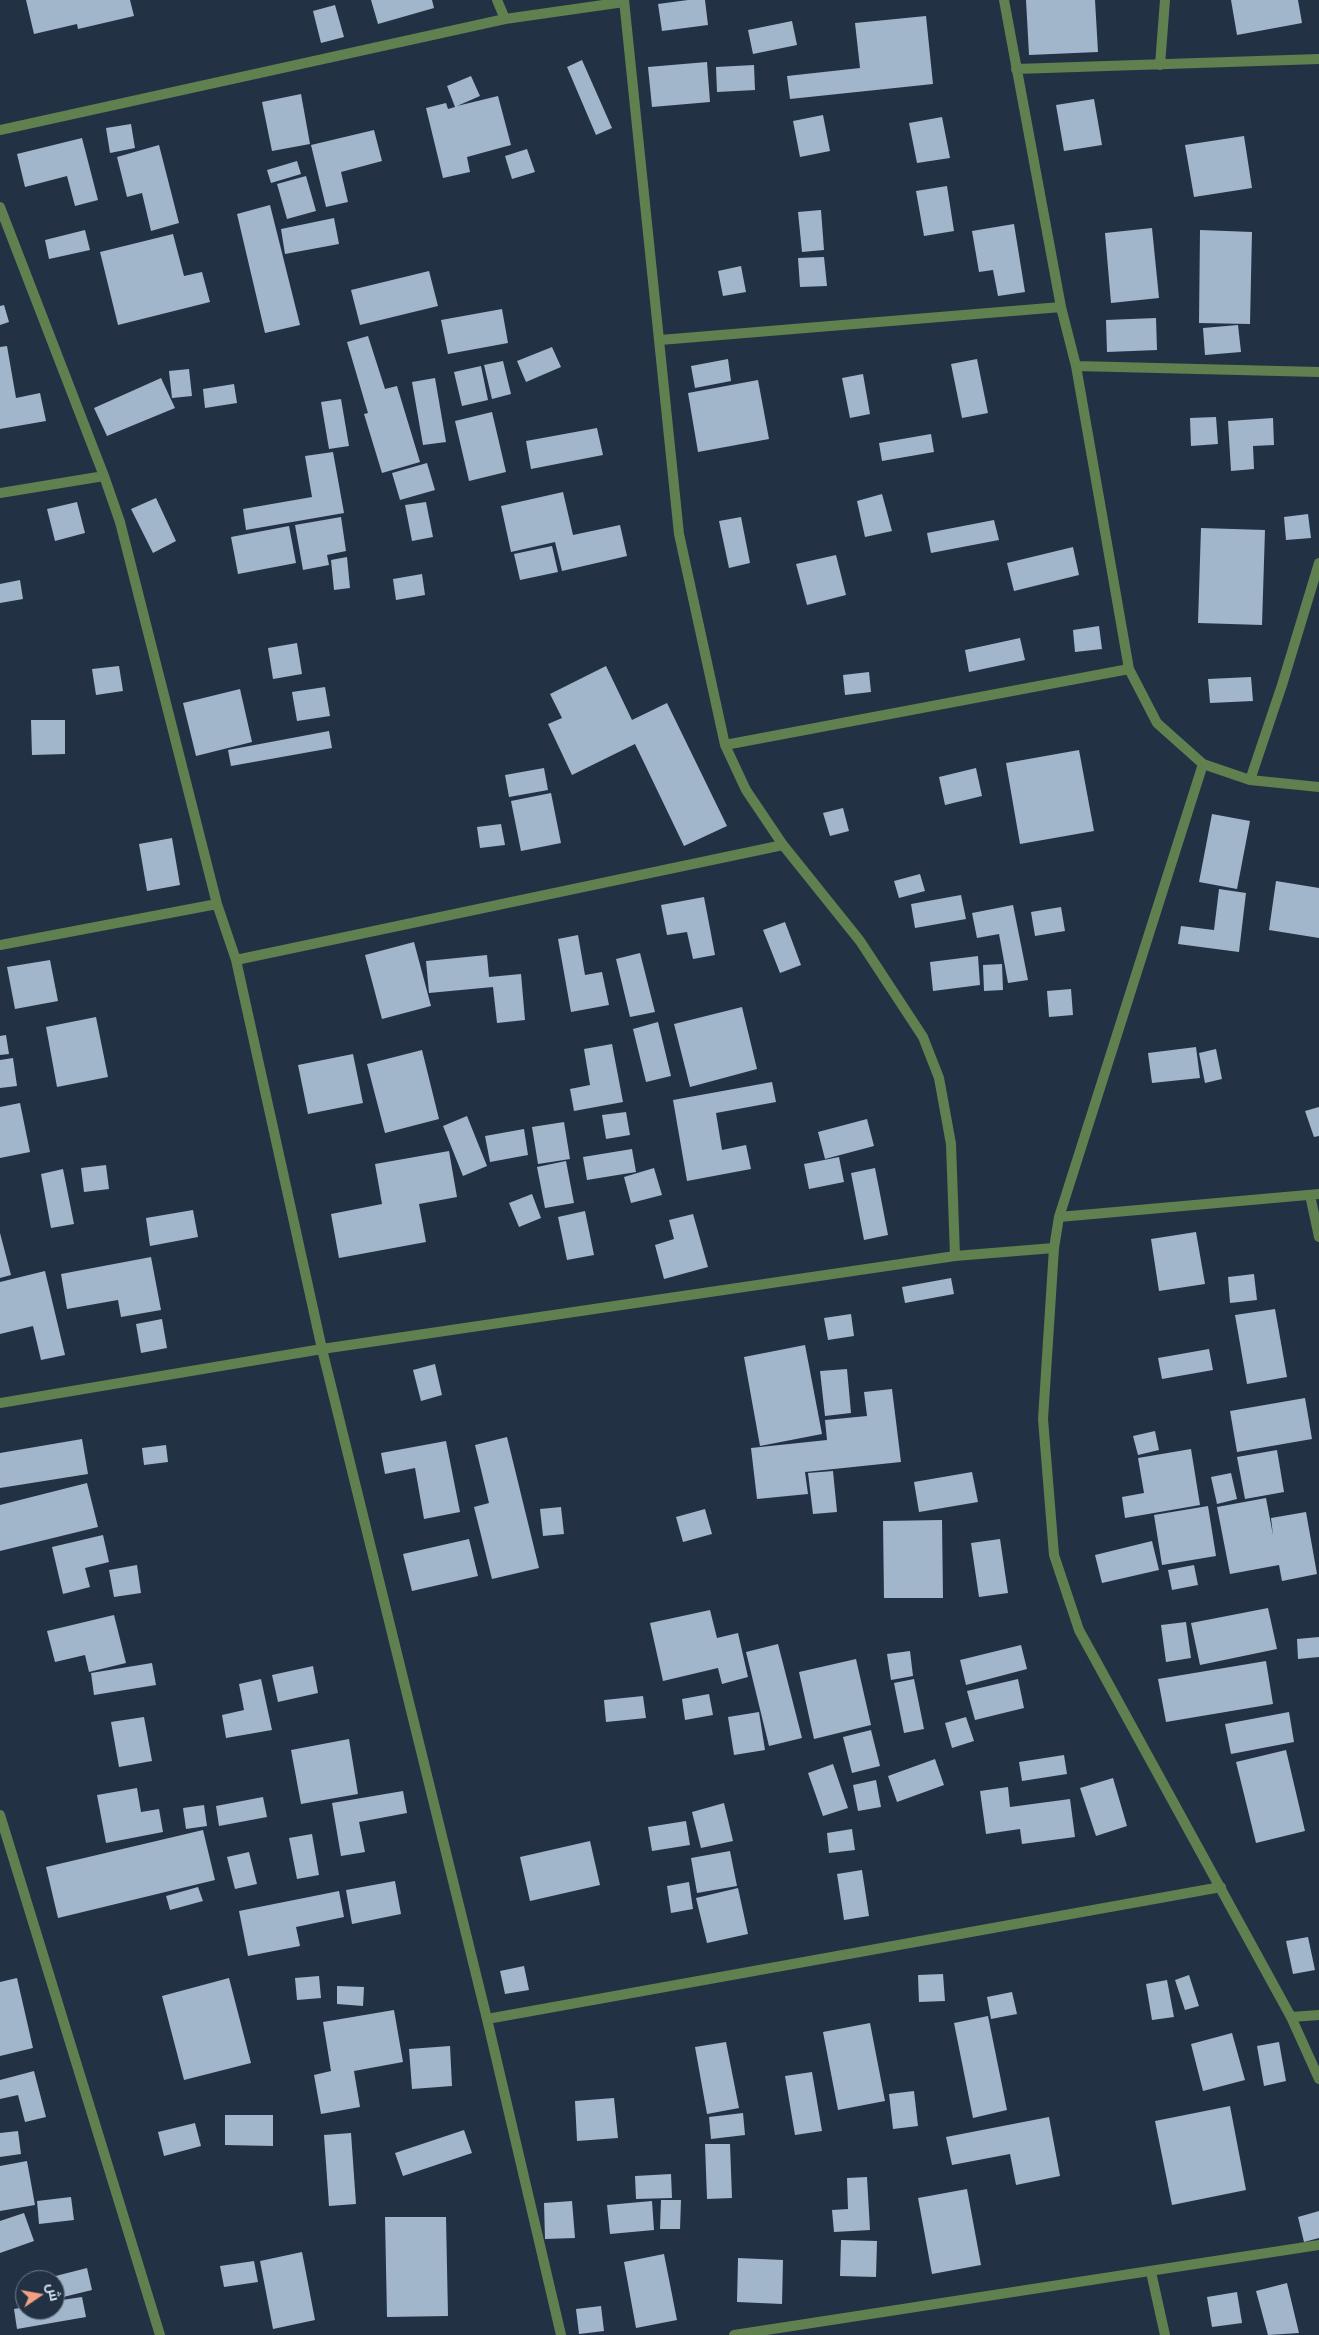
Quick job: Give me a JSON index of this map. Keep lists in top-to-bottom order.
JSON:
{
  "north": "right"
}
